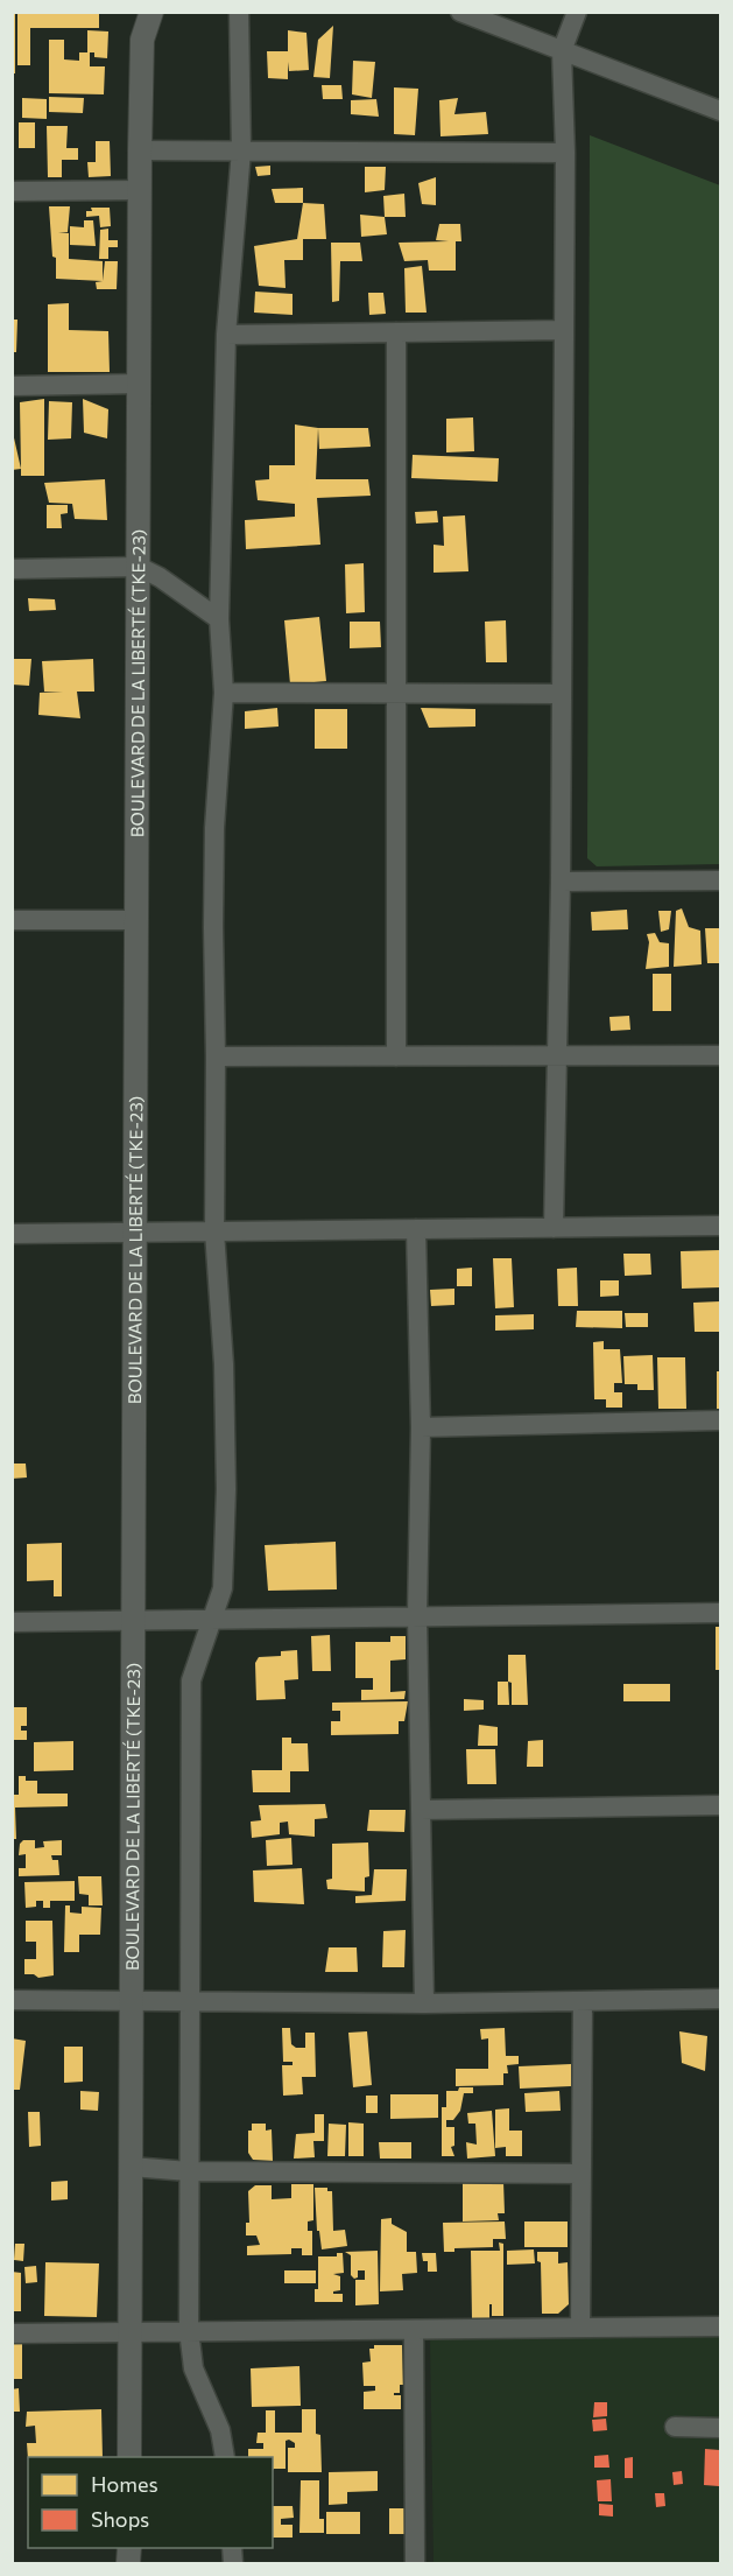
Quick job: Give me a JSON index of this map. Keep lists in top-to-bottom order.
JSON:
{
  "streets": {
    "street": ["BOULEVARD DE LA LIBERTÉ (TKE-23)"]
  },
  "legend": ["Homes", "Shops"]
}
